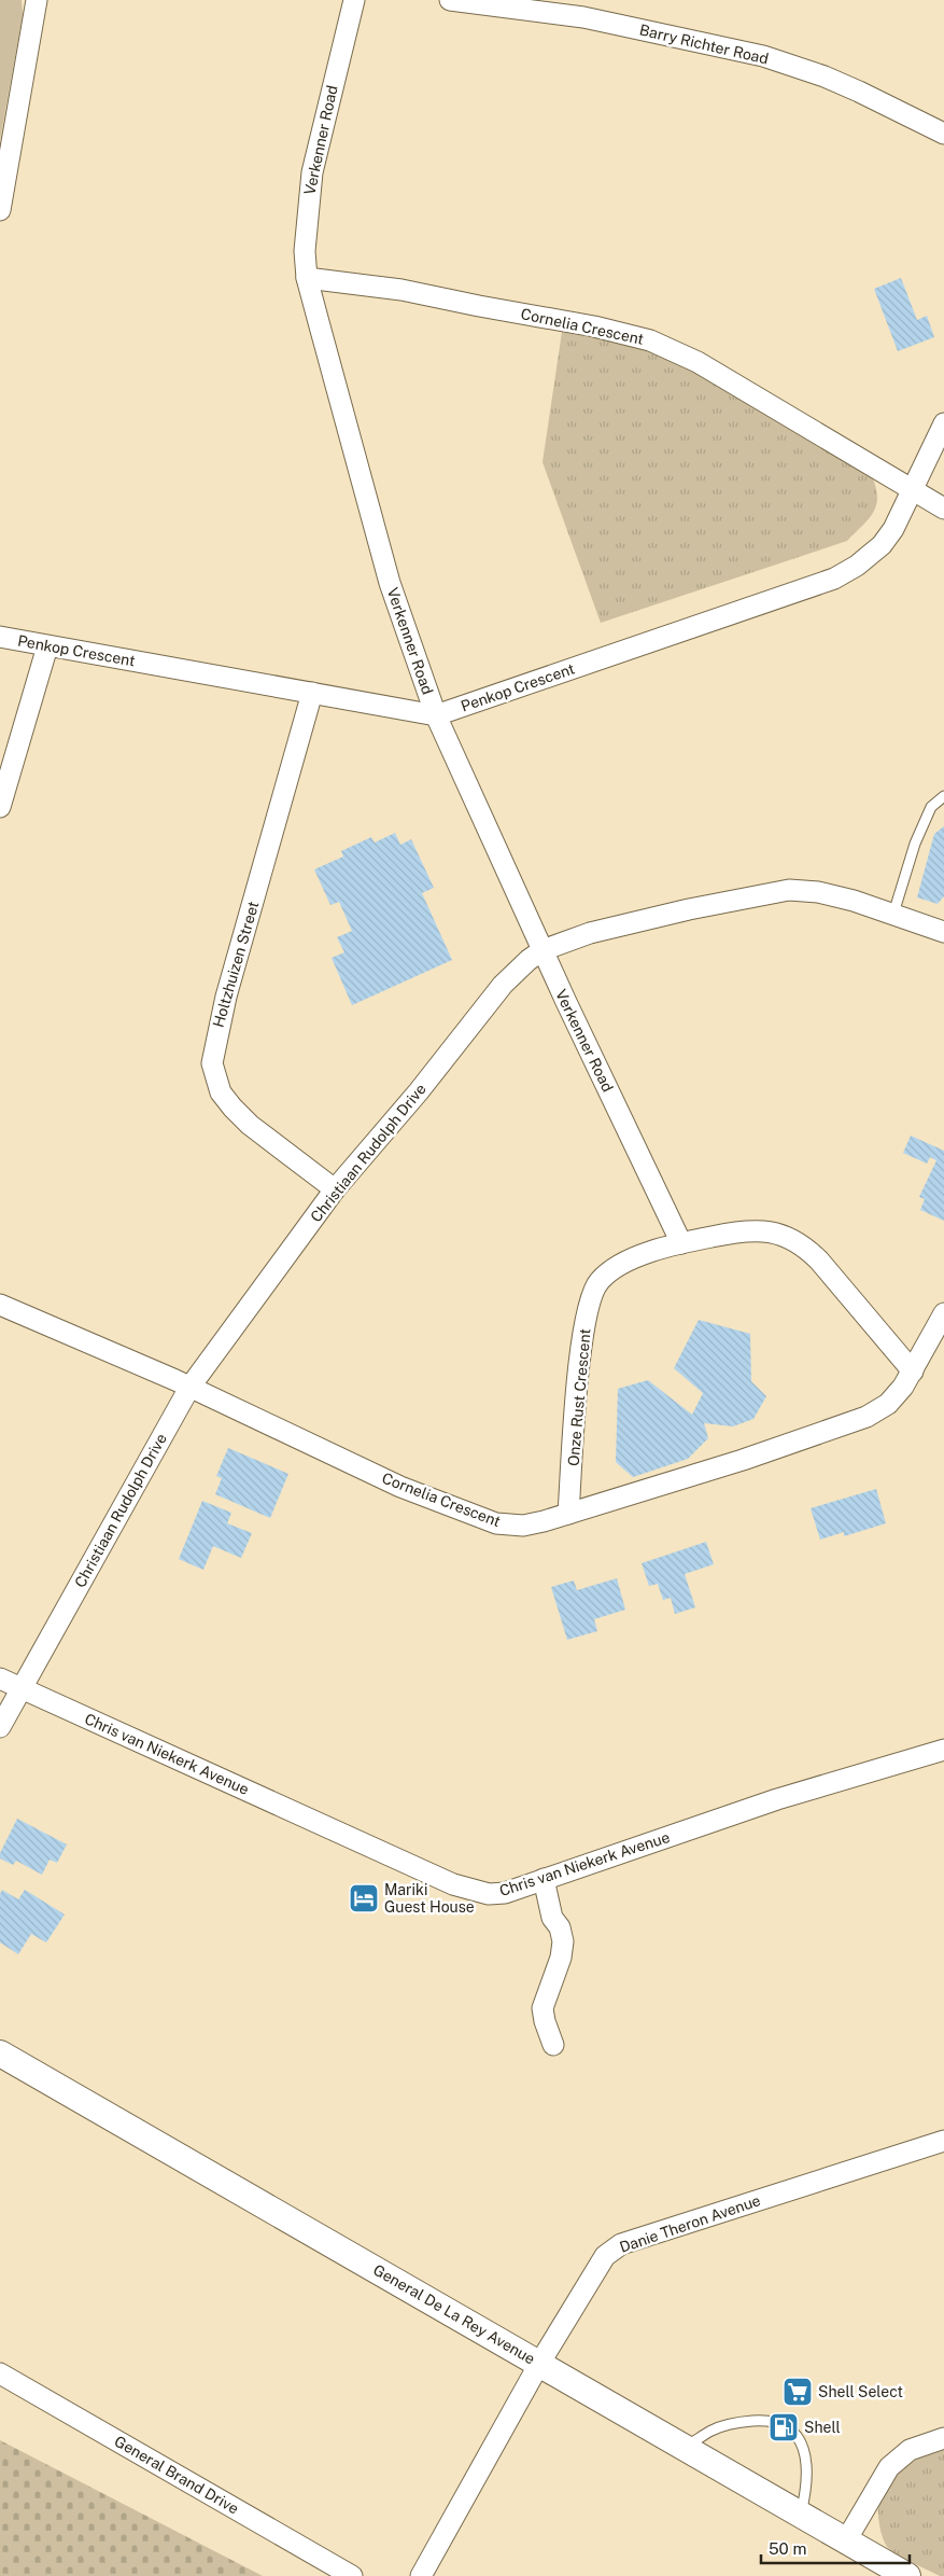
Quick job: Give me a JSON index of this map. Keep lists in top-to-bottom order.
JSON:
{
  "streets": {
    "street": [
      "Barry Richter Road",
      "Verkenner Road",
      "Cornelia Crescent",
      "Penkop Crescent",
      "Holtzhuizen Street",
      "Christiaan Rudolph Drive",
      "Onze Rust Crescent",
      "Chris van Niekerk Avenue",
      "Danie Theron Avenue",
      "General De La Rey Avenue",
      "General Brand Drive"
    ]
  },
  "crossings": [
    ["Verkenner Road", "Cornelia Crescent"],
    ["Verkenner Road", "Penkop Crescent"],
    ["Verkenner Road", "Christiaan Rudolph Drive"],
    ["Verkenner Road", "Onze Rust Crescent"],
    ["Cornelia Crescent", "Penkop Crescent"],
    ["Cornelia Crescent", "Christiaan Rudolph Drive"],
    ["Cornelia Crescent", "Onze Rust Crescent"],
    ["Penkop Crescent", "Holtzhuizen Street"],
    ["Holtzhuizen Street", "Christiaan Rudolph Drive"],
    ["Christiaan Rudolph Drive", "Chris van Niekerk Avenue"],
    ["Danie Theron Avenue", "General De La Rey Avenue"]
  ],
  "places": {
    "hotel": ["Mariki Guest House"],
    "supermarket": ["Shell Select"],
    "fuel station": ["Shell"]
  },
  "scale_bar": "50 m"
}
